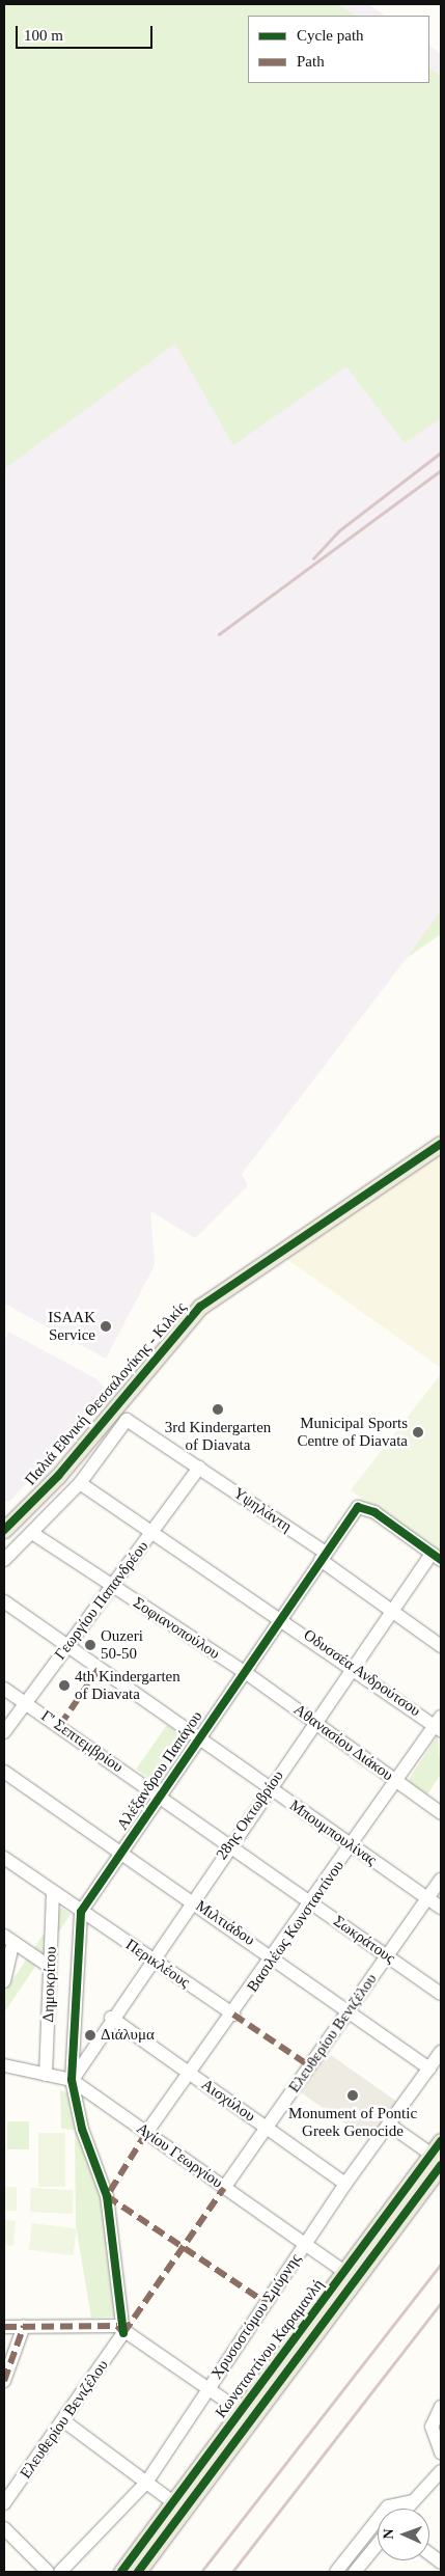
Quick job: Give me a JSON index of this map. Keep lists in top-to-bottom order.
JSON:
{
  "streets": {
    "main road": ["Παλιά Εθνική Θεσσαλονίκης - Κιλκίς", "Κωνσταντίνου Καραμανλή"],
    "street": [
      "Υψηλάντη",
      "Γεωργίου Παπανδρέου",
      "Σοφιανοπούλου",
      "Οδυσσέα Ανδρούτσου",
      "Γ' Σεπτεμβρίου",
      "Αθανασίου Διάκου",
      "Αλέξανδρου Παπάγου",
      "28ης Οκτωβρίου",
      "Μπουμπουλίνας",
      "Μιλτιάδου",
      "Βασιλέως Κωνσταντίνου",
      "Σωκράτους",
      "Περικλέους",
      "Δημοκρίτου",
      "Ελευθερίου Βενιζέλου",
      "Αισχύλου",
      "Αγίου Γεωργίου",
      "Χρυσοστόμου Σμύρνης"
    ]
  },
  "crossings": [
    ["Υψηλάντη", "Γεωργίου Παπανδρέου"],
    ["Υψηλάντη", "Οδυσσέα Ανδρούτσου"],
    ["Υψηλάντη", "Αλέξανδρου Παπάγου"],
    ["Υψηλάντη", "28ης Οκτωβρίου"],
    ["Γεωργίου Παπανδρέου", "Σοφιανοπούλου"],
    ["Γεωργίου Παπανδρέου", "Οδυσσέα Ανδρούτσου"],
    ["Γεωργίου Παπανδρέου", "Γ' Σεπτεμβρίου"],
    ["Γεωργίου Παπανδρέου", "Μπουμπουλίνας"],
    ["Σοφιανοπούλου", "Αθανασίου Διάκου"],
    ["Σοφιανοπούλου", "Αλέξανδρου Παπάγου"],
    ["Οδυσσέα Ανδρούτσου", "Αλέξανδρου Παπάγου"],
    ["Οδυσσέα Ανδρούτσου", "28ης Οκτωβρίου"],
    ["Οδυσσέα Ανδρούτσου", "Βασιλέως Κωνσταντίνου"],
    ["Γ' Σεπτεμβρίου", "Αλέξανδρου Παπάγου"],
    ["Γ' Σεπτεμβρίου", "Σωκράτους"],
    ["Αθανασίου Διάκου", "Αλέξανδρου Παπάγου"],
    ["Αθανασίου Διάκου", "28ης Οκτωβρίου"],
    ["Αθανασίου Διάκου", "Βασιλέως Κωνσταντίνου"],
    ["Αλέξανδρου Παπάγου", "28ης Οκτωβρίου"],
    ["Αλέξανδρου Παπάγου", "Μπουμπουλίνας"],
    ["Αλέξανδρου Παπάγου", "Μιλτιάδου"],
    ["Αλέξανδρου Παπάγου", "Σωκράτους"],
    ["Αλέξανδρου Παπάγου", "Περικλέους"],
    ["28ης Οκτωβρίου", "Μπουμπουλίνας"],
    ["28ης Οκτωβρίου", "Μιλτιάδου"],
    ["28ης Οκτωβρίου", "Σωκράτους"],
    ["28ης Οκτωβρίου", "Περικλέους"],
    ["28ης Οκτωβρίου", "Αισχύλου"],
    ["28ης Οκτωβρίου", "Αγίου Γεωργίου"],
    ["Μπουμπουλίνας", "Βασιλέως Κωνσταντίνου"],
    ["Μπουμπουλίνας", "Ελευθερίου Βενιζέλου"],
    ["Μιλτιάδου", "Βασιλέως Κωνσταντίνου"],
    ["Μιλτιάδου", "Ελευθερίου Βενιζέλου"],
    ["Μιλτιάδου", "Χρυσοστόμου Σμύρνης"],
    ["Βασιλέως Κωνσταντίνου", "Σωκράτους"],
    ["Βασιλέως Κωνσταντίνου", "Περικλέους"],
    ["Βασιλέως Κωνσταντίνου", "Αισχύλου"],
    ["Βασιλέως Κωνσταντίνου", "Αγίου Γεωργίου"],
    ["Σωκράτους", "Ελευθερίου Βενιζέλου"],
    ["Περικλέους", "Δημοκρίτου"],
    ["Δημοκρίτου", "Αγίου Γεωργίου"],
    ["Ελευθερίου Βενιζέλου", "Αισχύλου"],
    ["Ελευθερίου Βενιζέλου", "Αγίου Γεωργίου"],
    ["Αισχύλου", "Χρυσοστόμου Σμύρνης"],
    ["Αγίου Γεωργίου", "Χρυσοστόμου Σμύρνης"],
    ["Αγίου Γεωργίου", "Κωνσταντίνου Καραμανλή"]
  ],
  "places": [
    "ISAAK Service",
    "3rd Kindergarten of Diavata",
    "Municipal Sports Centre of Diavata",
    "Ouzeri 50-50",
    "4th Kindergarten of Diavata",
    "Διάλυμα",
    "Monument of Pontic Greek Genocide"
  ],
  "legend": ["Cycle path", "Path"],
  "scale_bar": "100 m",
  "north": "left"
}
